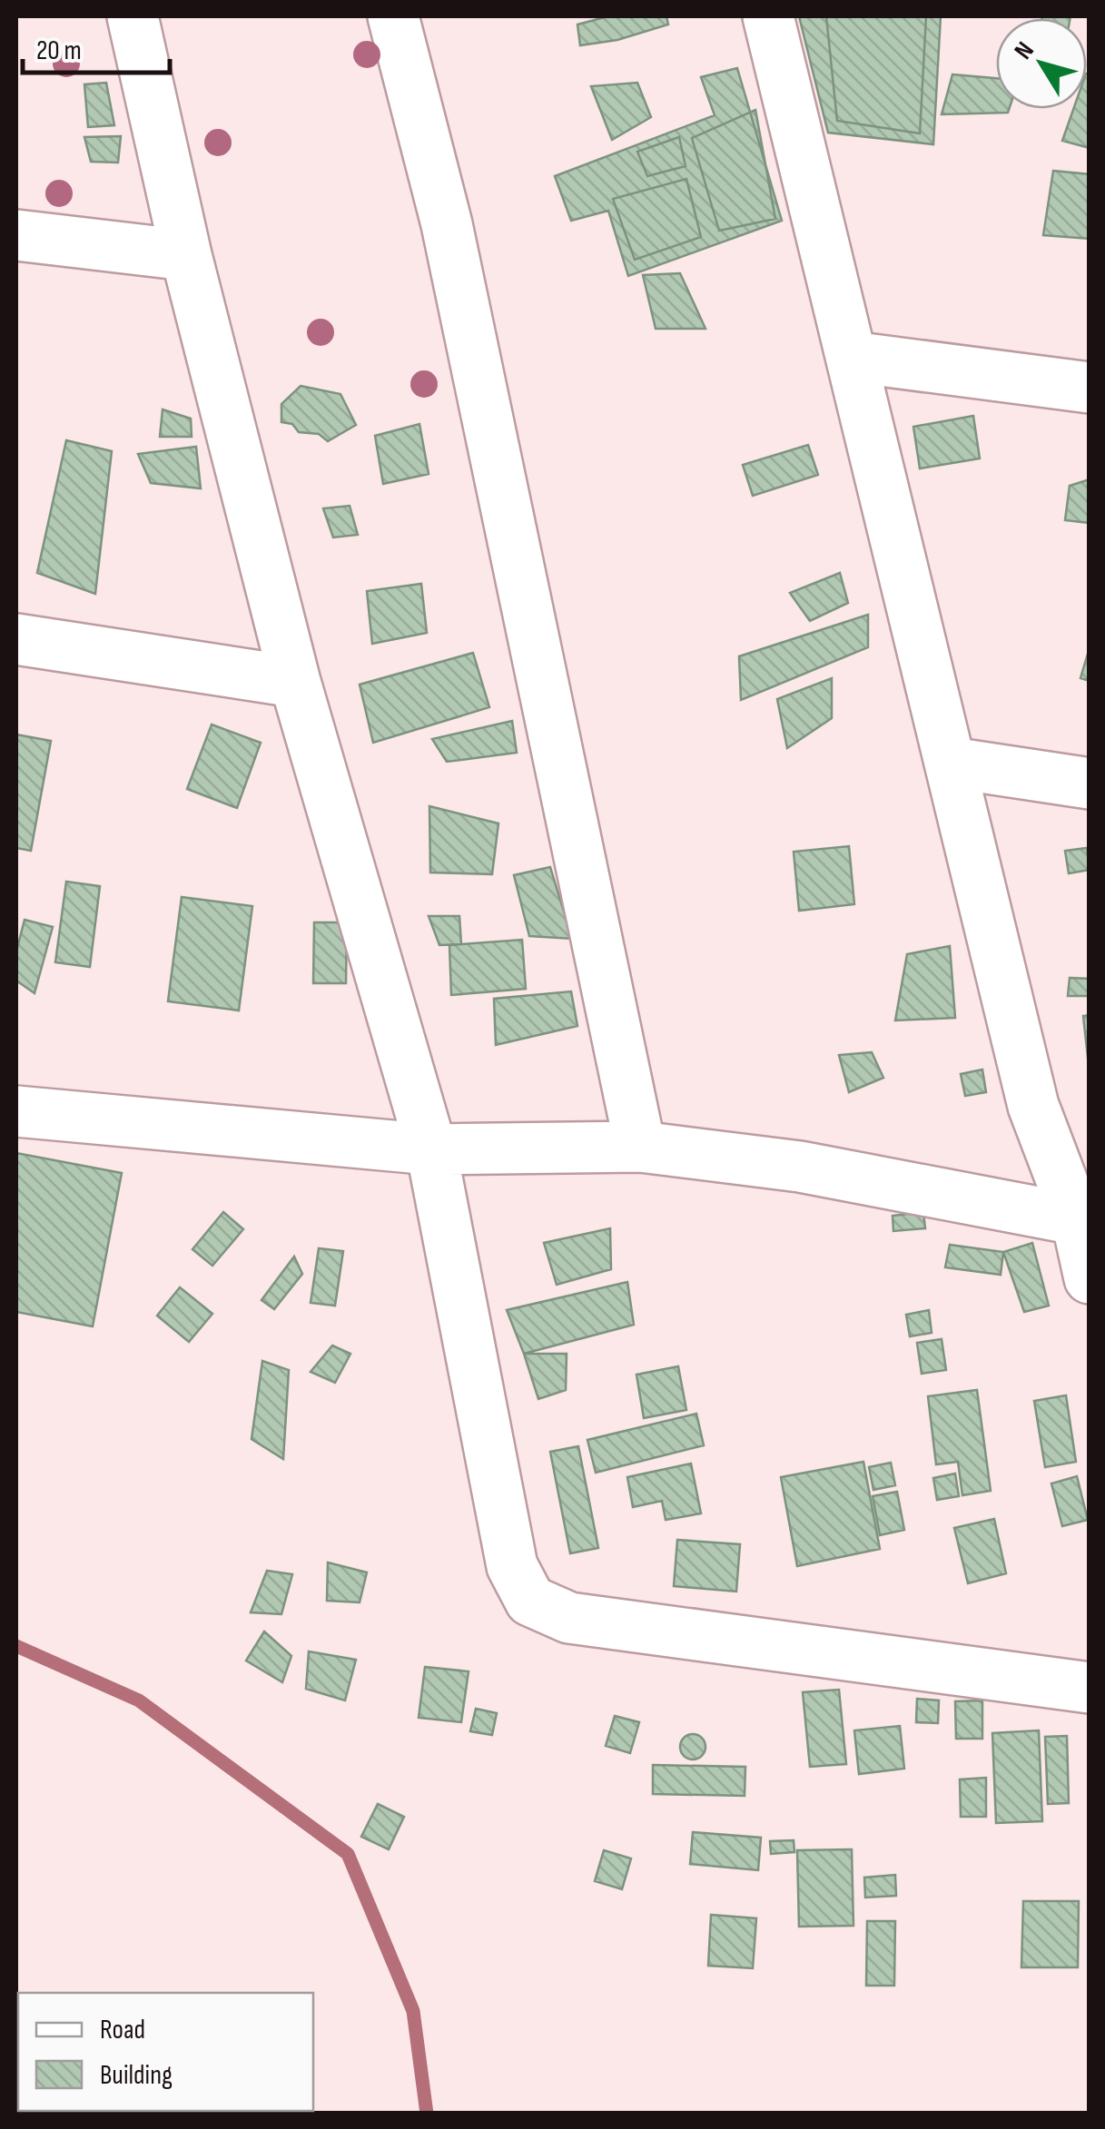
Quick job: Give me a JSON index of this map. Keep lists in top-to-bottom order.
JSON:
{
  "legend": ["Road", "Building"],
  "scale_bar": "20 m",
  "north": "top left"
}
